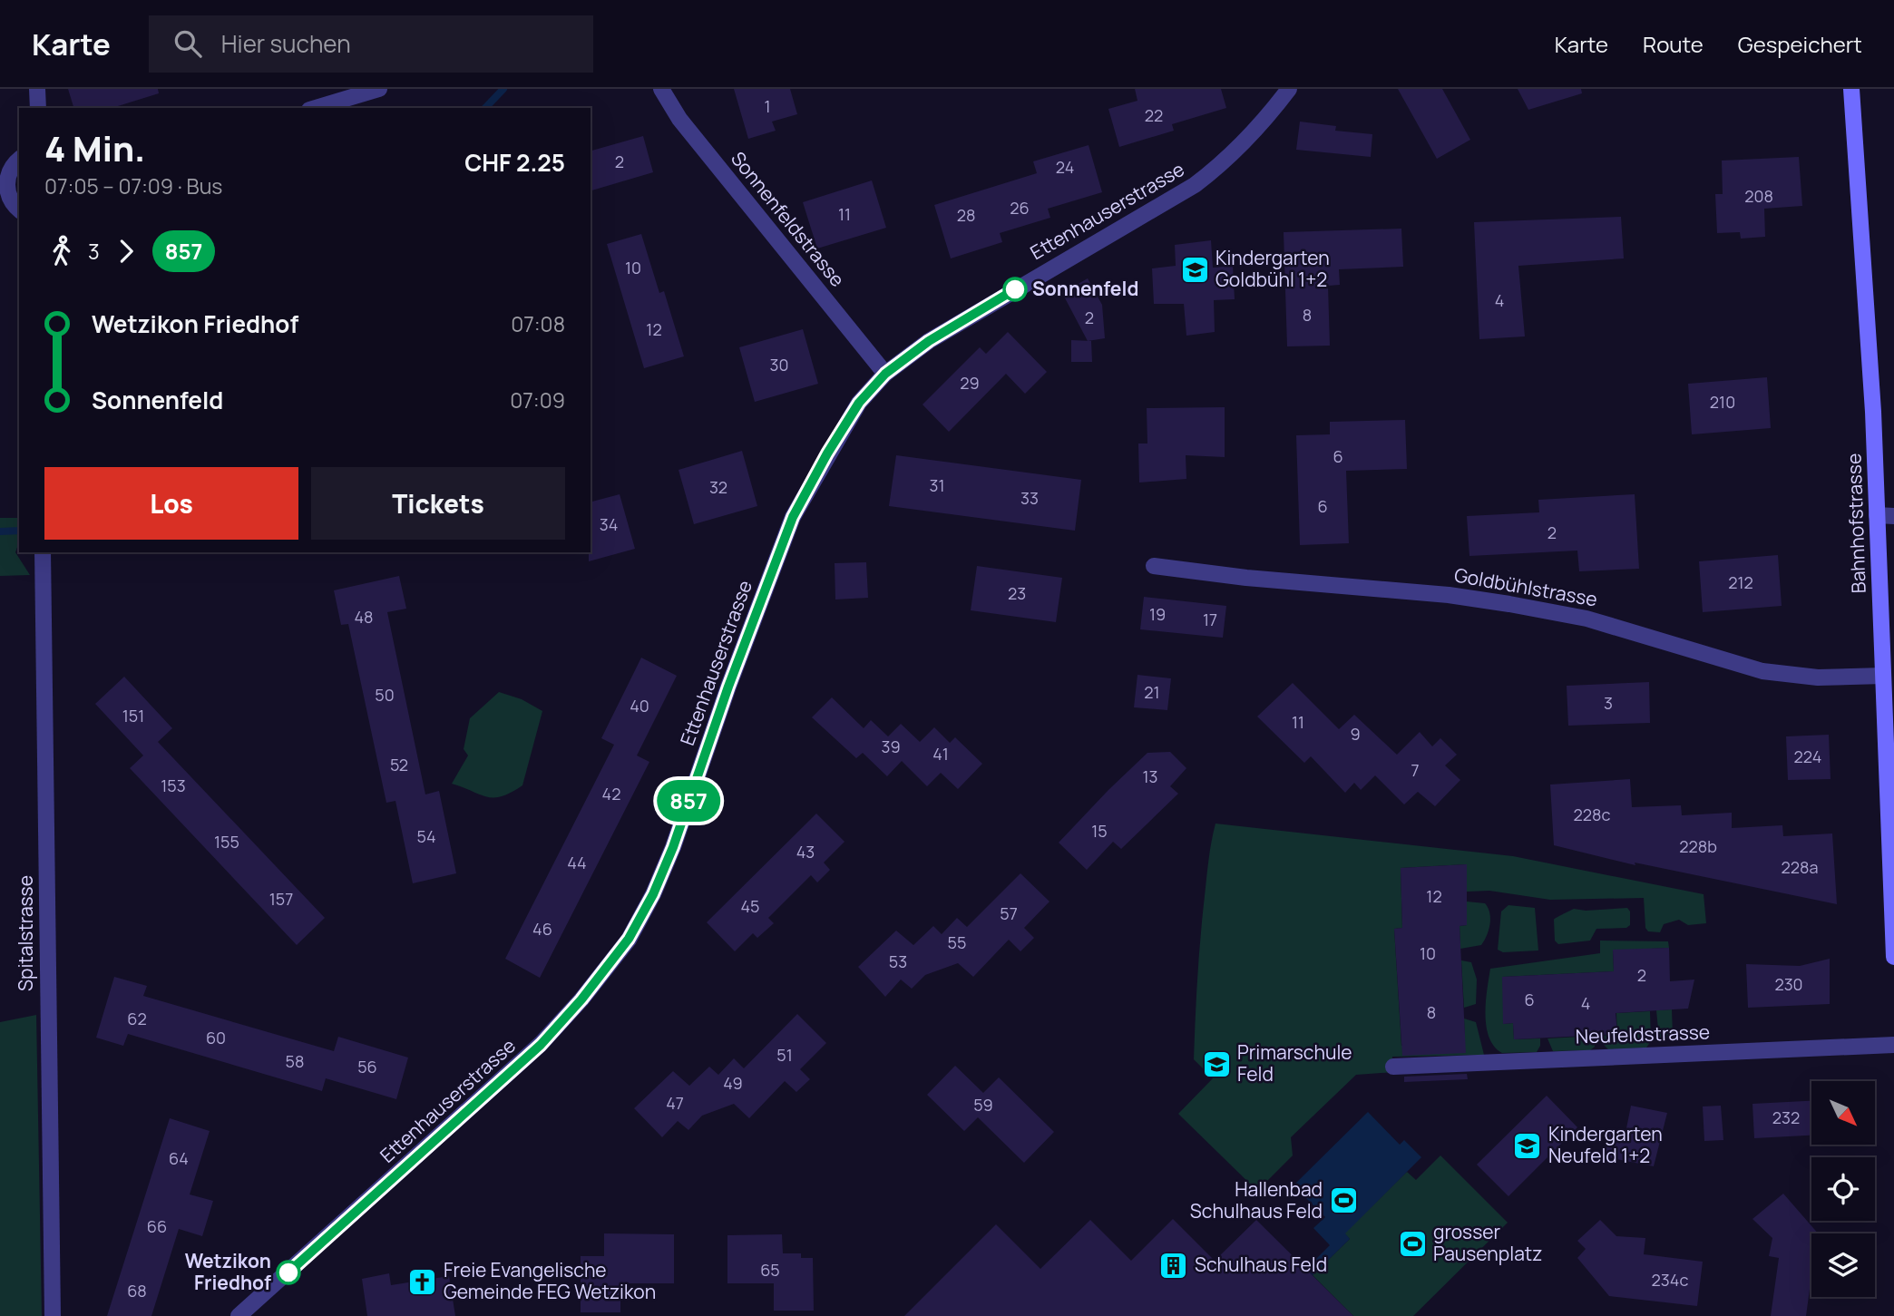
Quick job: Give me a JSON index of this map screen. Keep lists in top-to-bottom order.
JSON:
{
  "streets": {
    "main road": ["Bahnhofstrasse"],
    "street": [
      "Ettenhauserstrasse",
      "Sonnenfeldstrasse",
      "Goldbühlstrasse",
      "Spitalstrasse",
      "Neufeldstrasse"
    ]
  },
  "crossings": [
    ["Ettenhauserstrasse", "Sonnenfeldstrasse"],
    ["Bahnhofstrasse", "Goldbühlstrasse"]
  ],
  "places": {
    "school or university": ["Kindergarten Goldbühl 1+2", "Primarschule Feld", "Kindergarten Neufeld 1+2"],
    "other": ["Sonnenfeld", "Wetzikon Friedhof"],
    "sports": ["Hallenbad Schulhaus Feld", "grosser Pausenplatz"],
    "building": ["Schulhaus Feld"],
    "church": ["Freie Evangelische Gemeinde FEG Wetzikon"]
  },
  "lines": ["bus line 857"],
  "house_numbers": [
    "1",
    "22",
    "2",
    "24",
    "208",
    "26",
    "11",
    "28",
    "10",
    "4",
    "8",
    "2",
    "12",
    "30",
    "29",
    "210",
    "6",
    "31",
    "32",
    "33",
    "6",
    "34",
    "2",
    "212",
    "23",
    "19",
    "48",
    "17",
    "21",
    "50",
    "3",
    "40",
    "151",
    "11",
    "9",
    "39",
    "41",
    "224",
    "52",
    "7",
    "13",
    "153",
    "42",
    "228c",
    "15",
    "54",
    "155",
    "228b",
    "43",
    "44",
    "228a",
    "12",
    "157",
    "45",
    "57",
    "46",
    "55",
    "10",
    "53",
    "2",
    "230",
    "6",
    "4",
    "8",
    "62",
    "60",
    "51",
    "58",
    "56",
    "49",
    "47",
    "59",
    "232",
    "64",
    "66",
    "65",
    "234c",
    "68"
  ],
  "north": "bottom right",
  "page": {
    "header": "Karte",
    "search": "Hier suchen",
    "nav": ["Karte", "Route", "Gespeichert"],
    "on_map": "857",
    "heading": ["4 Min.", "07:05 – 07:09 · Bus", "CHF 2.25"],
    "legs": ["3", "857"],
    "list": [
      {
        "name": "Wetzikon Friedhof",
        "value": "07:08"
      },
      {
        "name": "Sonnenfeld",
        "value": "07:09"
      }
    ],
    "buttons": ["Los", "Tickets"]
  }
}
